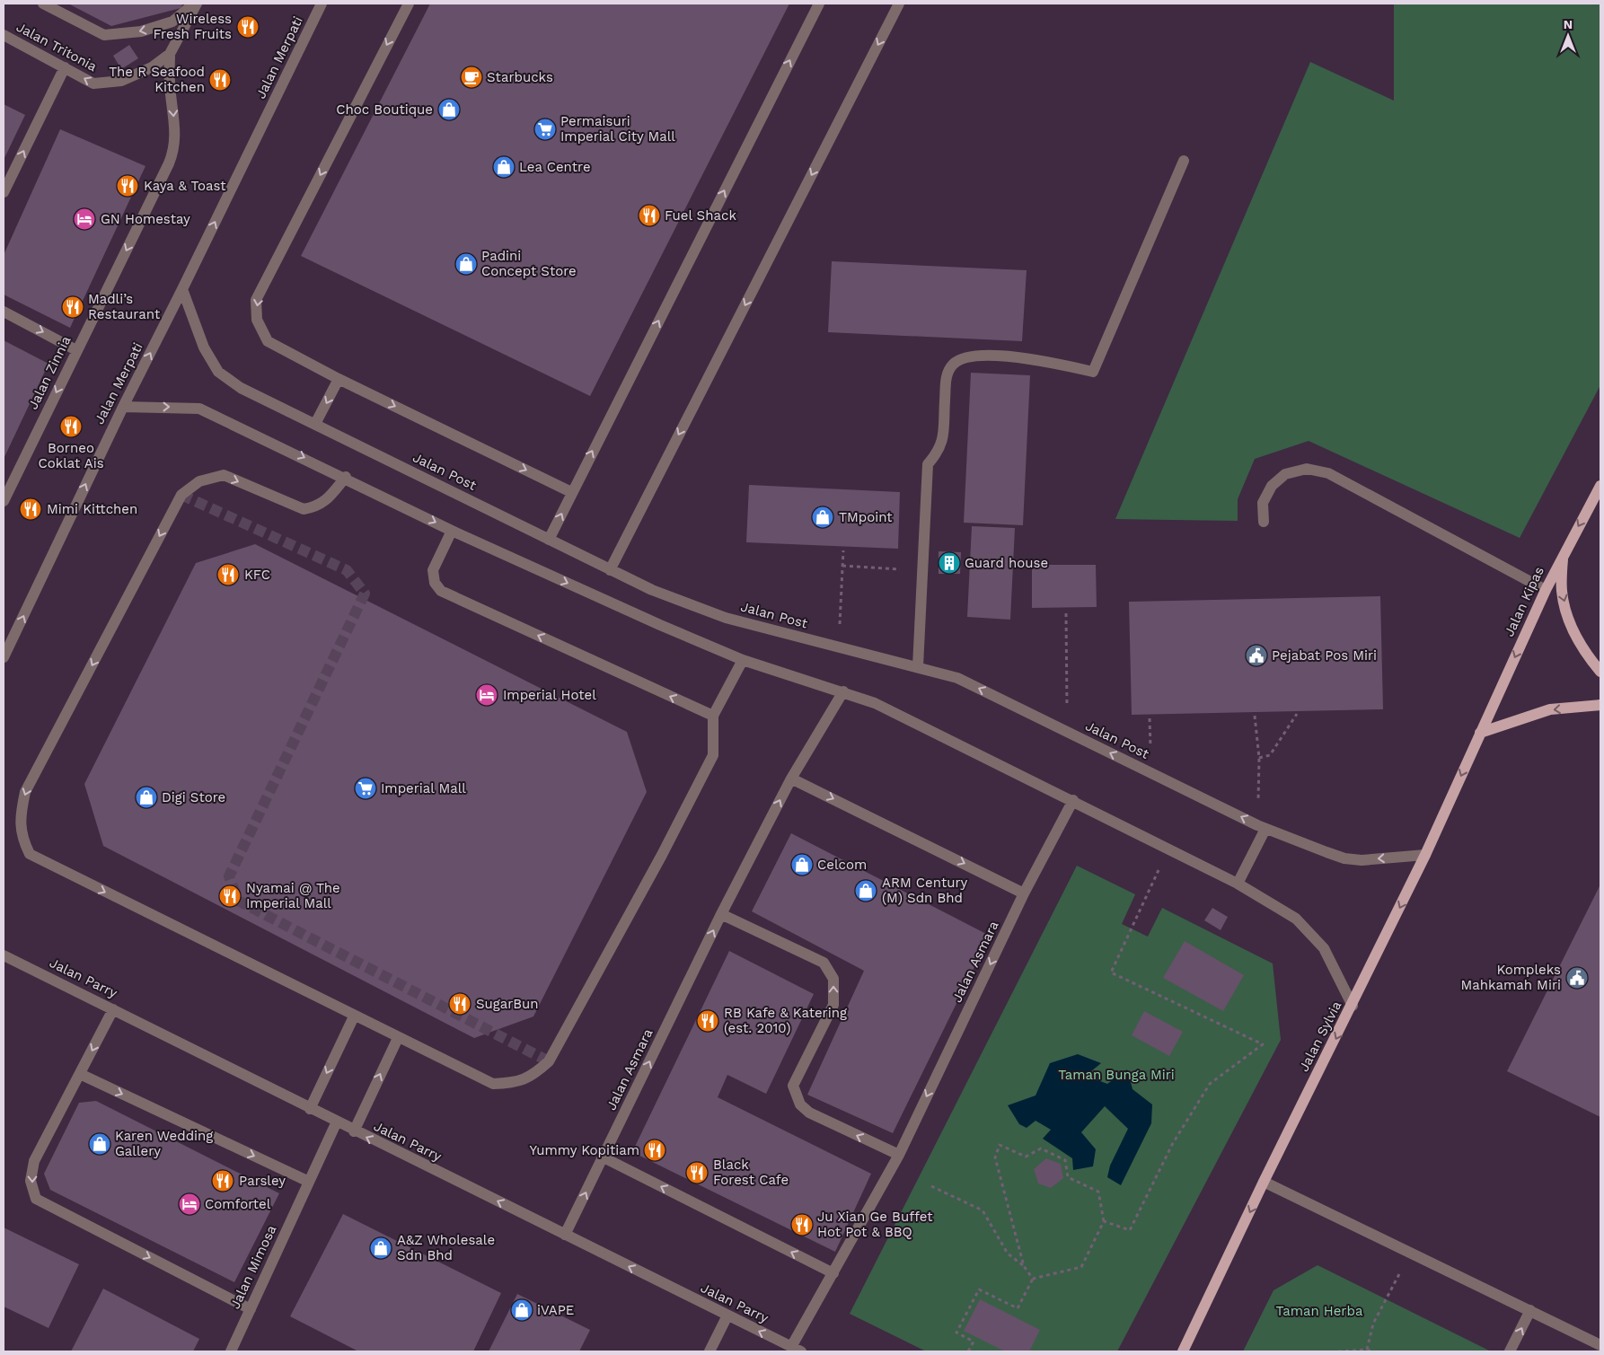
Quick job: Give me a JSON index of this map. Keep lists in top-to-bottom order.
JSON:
{
  "streets": {
    "main road": ["Jalan Kipas", "Jalan Sylvia"],
    "street": [
      "Jalan Tritonia",
      "Jalan Merpati",
      "Jalan Zinnia",
      "Jalan Post",
      "Jalan Asmara",
      "Jalan Parry",
      "Jalan Mimosa"
    ]
  },
  "crossings": [
    ["Jalan Tritonia", "Jalan Zinnia"],
    ["Jalan Merpati", "Jalan Post"],
    ["Jalan Post", "Jalan Sylvia"],
    ["Jalan Kipas", "Jalan Sylvia"],
    ["Jalan Asmara", "Jalan Parry"],
    ["Jalan Parry", "Jalan Mimosa"]
  ],
  "one_way": [
    "Jalan Tritonia",
    "Jalan Merpati",
    "Jalan Zinnia",
    "Jalan Kipas",
    "Jalan Sylvia"
  ],
  "parks": ["Taman Bunga Miri", "Taman Herba"],
  "places": {
    "restaurant": [
      "Wireless Fresh Fruits",
      "The R Seafood Kitchen",
      "Kaya & Toast",
      "Fuel Shack",
      "Madli’s Restaurant",
      "Borneo Coklat Ais",
      "Mimi Kittchen",
      "KFC",
      "Nyamai @ The Imperial Mall",
      "SugarBun",
      "RB Kafe & Katering (est. 2010)",
      "Yummy Kopitiam",
      "Black Forest Cafe",
      "Parsley",
      "Ju Xian Ge Buffet Hot Pot & BBQ"
    ],
    "cafe": ["Starbucks"],
    "shop": [
      "Choc Boutique",
      "Lea Centre",
      "Padini Concept Store",
      "TMpoint",
      "Digi Store",
      "Celcom",
      "ARM Century (M) Sdn Bhd",
      "Karen Wedding Gallery",
      "A&Z Wholesale Sdn Bhd",
      "iVAPE"
    ],
    "supermarket": ["Permaisuri Imperial City Mall", "Imperial Mall"],
    "hotel": ["GN Homestay", "Imperial Hotel", "Comfortel"],
    "building": ["Guard house"],
    "public building": ["Pejabat Pos Miri", "Kompleks Mahkamah Miri"]
  },
  "north": "top"
}
